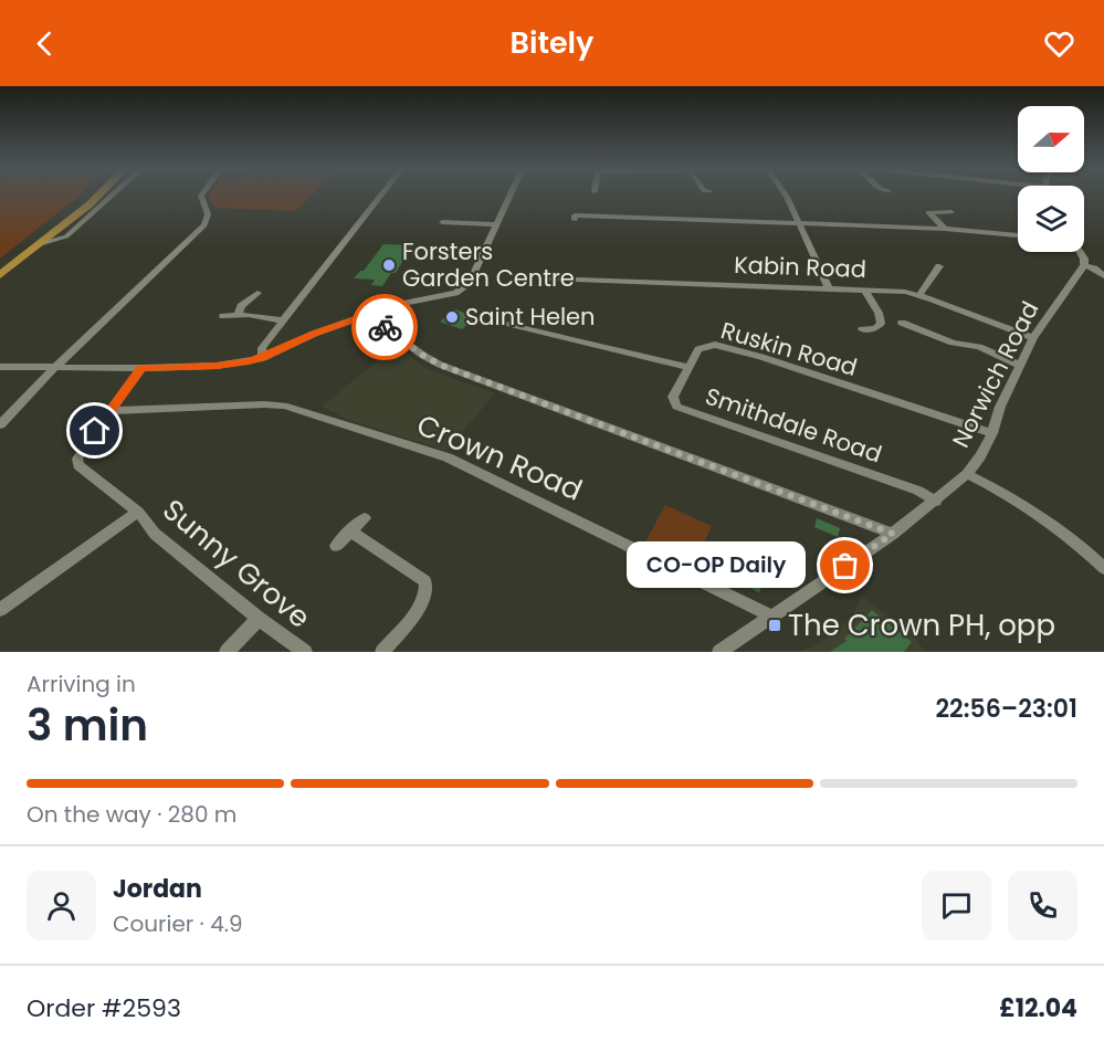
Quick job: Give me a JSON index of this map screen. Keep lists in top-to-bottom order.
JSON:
{
  "streets": {
    "street": [
      "Kabin Road",
      "Ruskin Road",
      "Norwich Road",
      "Smithdale Road",
      "Crown Road",
      "Sunny Grove"
    ]
  },
  "crossings": [
    ["Kabin Road", "Norwich Road"],
    ["Ruskin Road", "Norwich Road"],
    ["Ruskin Road", "Smithdale Road"],
    ["Norwich Road", "Smithdale Road"],
    ["Norwich Road", "Crown Road"],
    ["Crown Road", "Sunny Grove"]
  ],
  "places": {
    "other": ["Forsters Garden Centre", "Saint Helen", "CO-OP Daily"],
    "transit": ["The Crown PH, opp"]
  },
  "north": "right",
  "page": {
    "header": "Bitely",
    "bubble": "CO-OP Daily",
    "heading": ["3 min", "Arriving in", "22:56–23:01"],
    "panel": [
      "Jordan",
      "Courier · 4.9",
      "Order #2593",
      "£12.04"
    ],
    "bar": "On the way · 280 m"
  }
}
